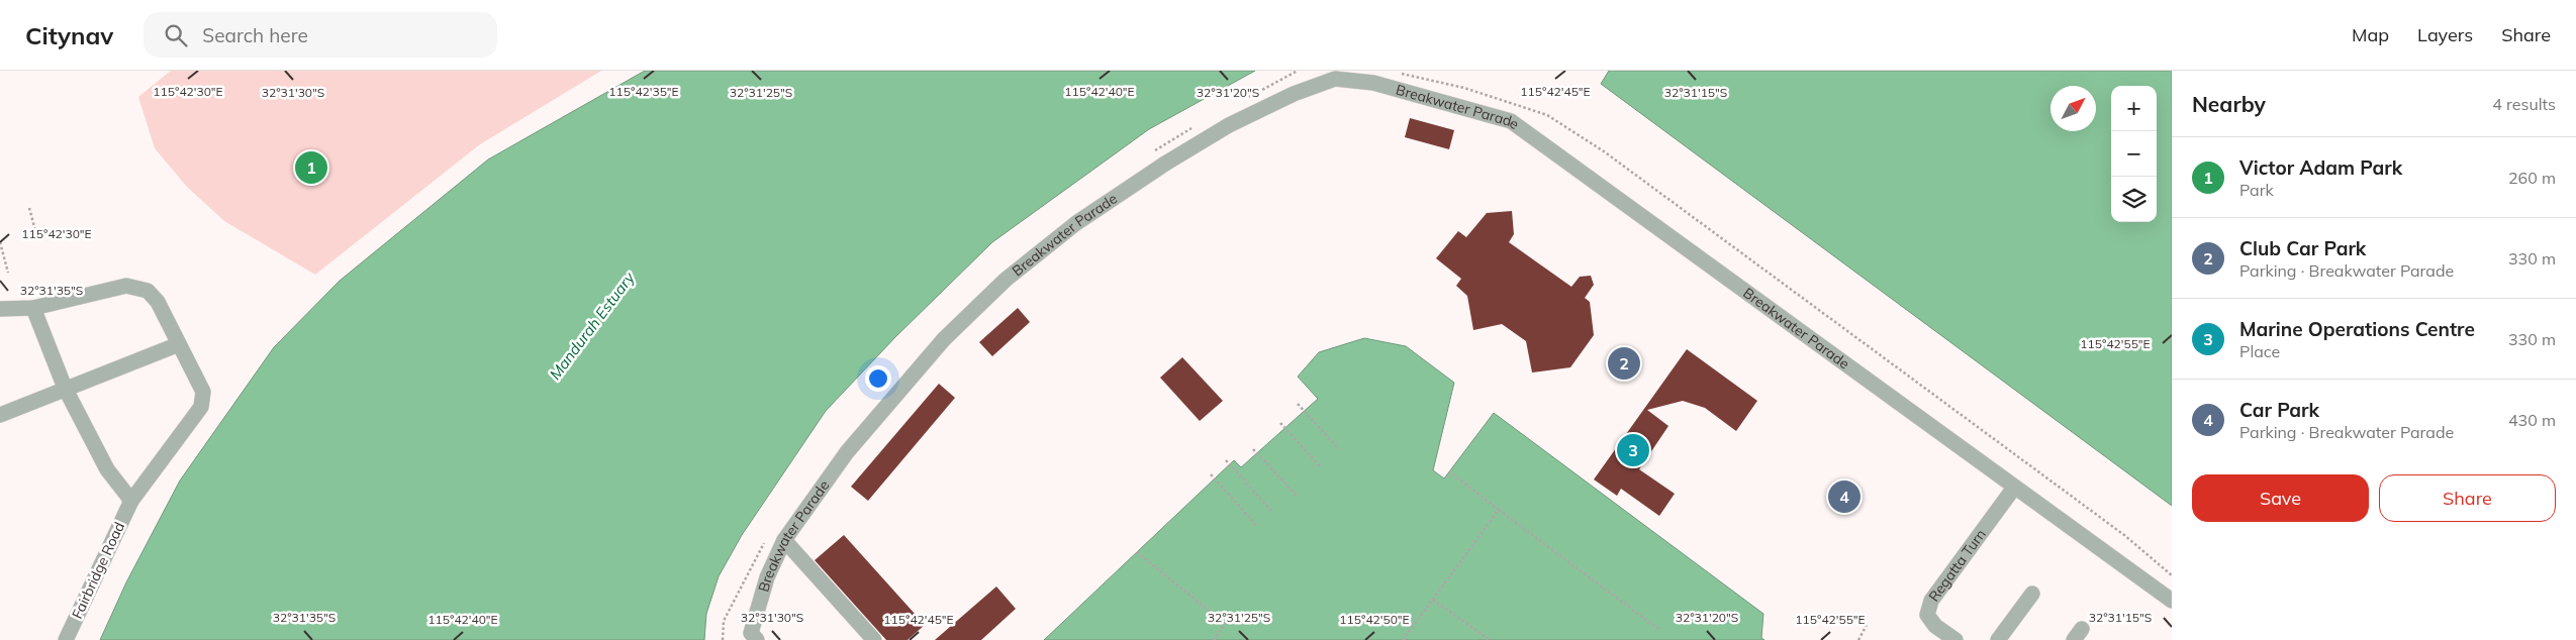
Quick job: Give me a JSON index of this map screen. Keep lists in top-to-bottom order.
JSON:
{
  "streets": {
    "street": ["Breakwater Parade", "Regatta Turn", "Fairbridge Road"]
  },
  "crossings": [
    ["Breakwater Parade", "Regatta Turn"]
  ],
  "water": ["Mandurah Estuary"],
  "north": "top right",
  "page": {
    "header": "Citynav",
    "search": "Search here",
    "nav": ["Map", "Layers", "Share"],
    "heading": ["Nearby", "4 results"],
    "map_buttons": ["+", "−"],
    "list": [
      {
        "mark": "1",
        "name": "Victor Adam Park",
        "note": "Park",
        "value": "260 m"
      },
      {
        "mark": "2",
        "name": "Club Car Park",
        "note": "Parking · Breakwater Parade",
        "value": "330 m"
      },
      {
        "mark": "3",
        "name": "Marine Operations Centre",
        "note": "Place",
        "value": "330 m"
      },
      {
        "mark": "4",
        "name": "Car Park",
        "note": "Parking · Breakwater Parade",
        "value": "430 m"
      }
    ],
    "pins": [
      "1",
      "2",
      "3",
      "4"
    ],
    "buttons": ["Save", "Share"]
  },
  "coordinates": [
    "115°42'30\"E",
    "115°42'35\"E",
    "115°42'40\"E",
    "115°42'45\"E",
    "32°31'30\"S",
    "32°31'15\"S",
    "32°31'25\"S",
    "32°31'20\"S",
    "32°31'35\"S",
    "115°42'55\"E",
    "115°42'50\"E"
  ]
}
